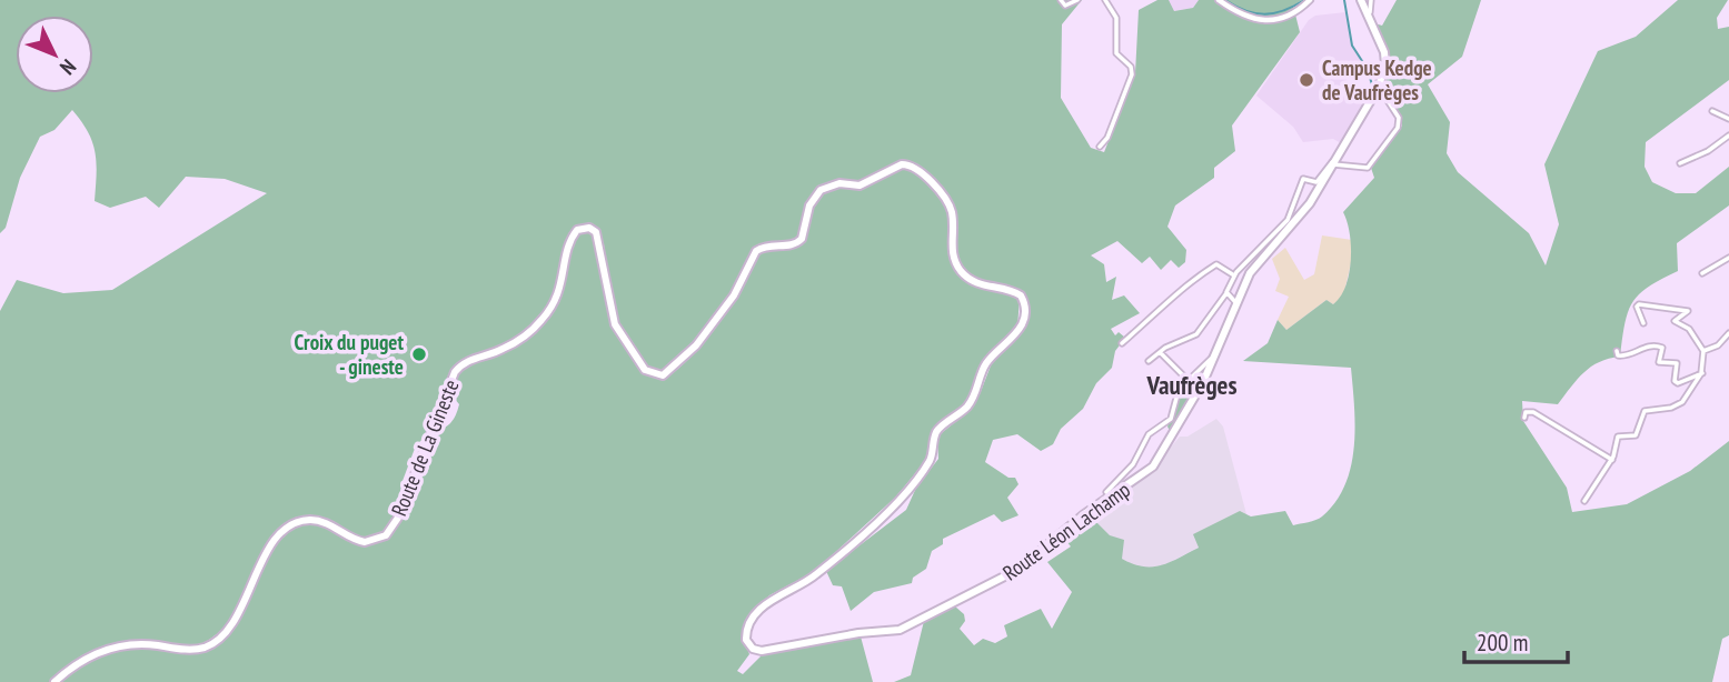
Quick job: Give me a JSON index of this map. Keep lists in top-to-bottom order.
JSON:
{
  "streets": {
    "main road": ["Route de La Gineste", "Route Léon Lachamp"]
  },
  "crossings": [
    ["Route de La Gineste", "Route Léon Lachamp"]
  ],
  "districts": ["Vaufrèges"],
  "places": ["Campus Kedge de Vaufrèges", "Croix du puget - gineste"],
  "scale_bar": "200 m",
  "north": "bottom right"
}
